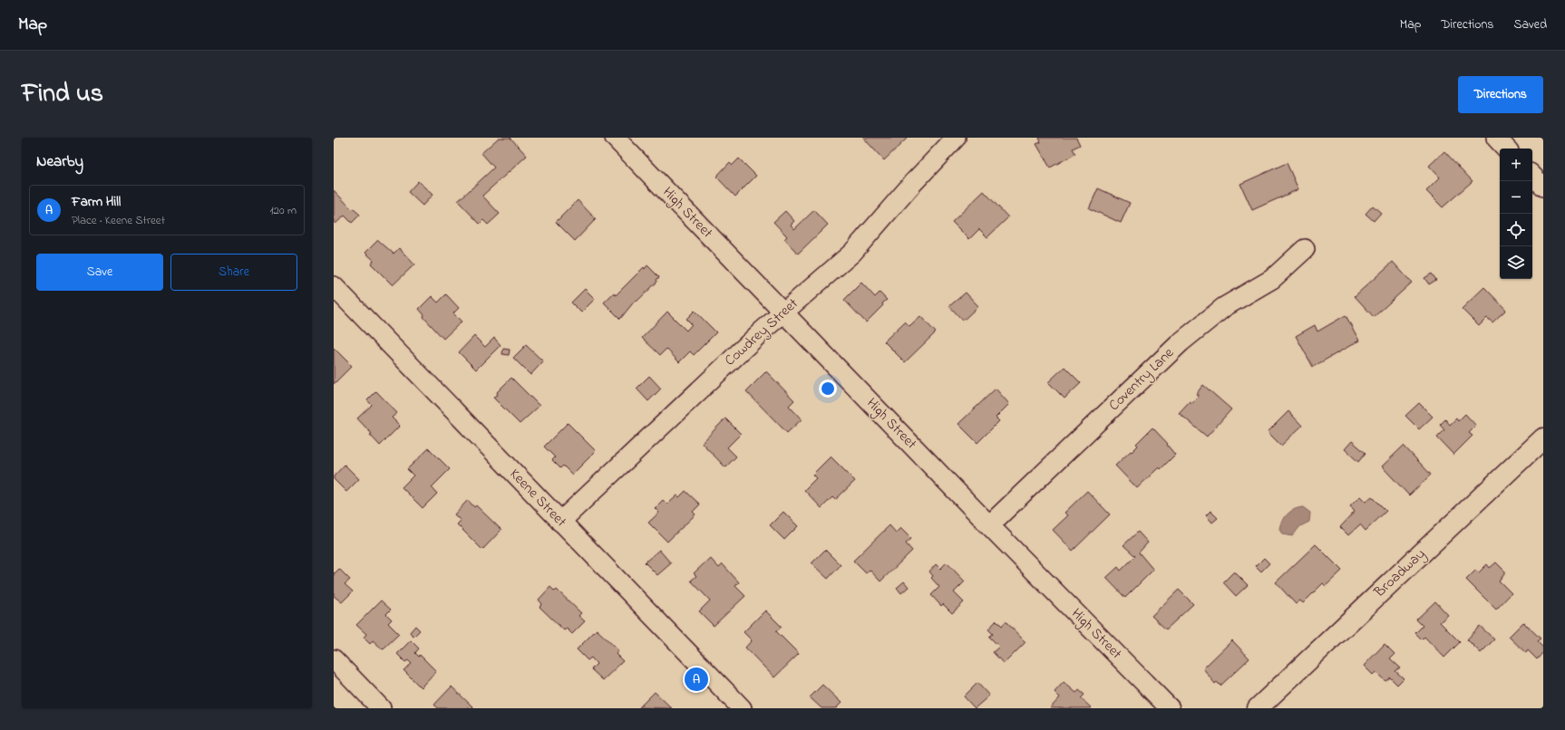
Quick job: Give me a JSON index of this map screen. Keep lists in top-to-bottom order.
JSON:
{
  "streets": {
    "main road": ["Broadway"],
    "street": [
      "High Street",
      "Cowdrey Street",
      "Coventry Lane",
      "Keene Street"
    ]
  },
  "crossings": [
    ["High Street", "Cowdrey Street"],
    ["High Street", "Coventry Lane"],
    ["Cowdrey Street", "Keene Street"]
  ],
  "page": {
    "header": "Map",
    "nav": ["Map", "Directions", "Saved"],
    "title": "Find us",
    "buttons": [
      "Directions",
      ["Save", "Share"]
    ],
    "heading": "Nearby",
    "map_buttons": ["+", "−"],
    "list": [
      {
        "mark": "A",
        "name": "Farm Hill",
        "note": "Place · Keene Street",
        "value": "120 m"
      }
    ],
    "pins": "A"
  }
}
